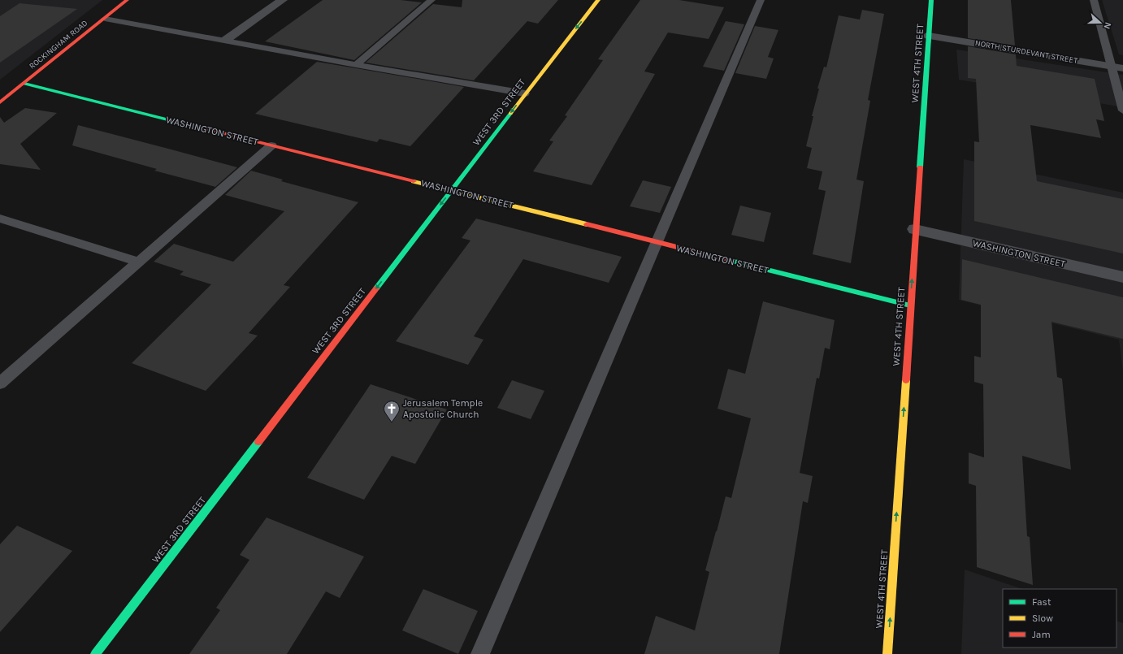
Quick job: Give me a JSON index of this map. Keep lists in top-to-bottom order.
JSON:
{
  "streets": {
    "main road": [
      "ROCKINGHAM ROAD",
      "WEST 4TH STREET",
      "WEST 3RD STREET",
      "WASHINGTON STREET"
    ],
    "street": ["NORTH STURDEVANT STREET"]
  },
  "crossings": [
    ["ROCKINGHAM ROAD", "WASHINGTON STREET"],
    ["NORTH STURDEVANT STREET", "WEST 4TH STREET"],
    ["WEST 4TH STREET", "WASHINGTON STREET"],
    ["WEST 3RD STREET", "WASHINGTON STREET"]
  ],
  "one_way": ["WEST 4TH STREET", "WEST 3RD STREET"],
  "places": {
    "church": ["Jerusalem Temple Apostolic Church"]
  },
  "legend": ["Fast", "Slow", "Jam"],
  "north": "right"
}
